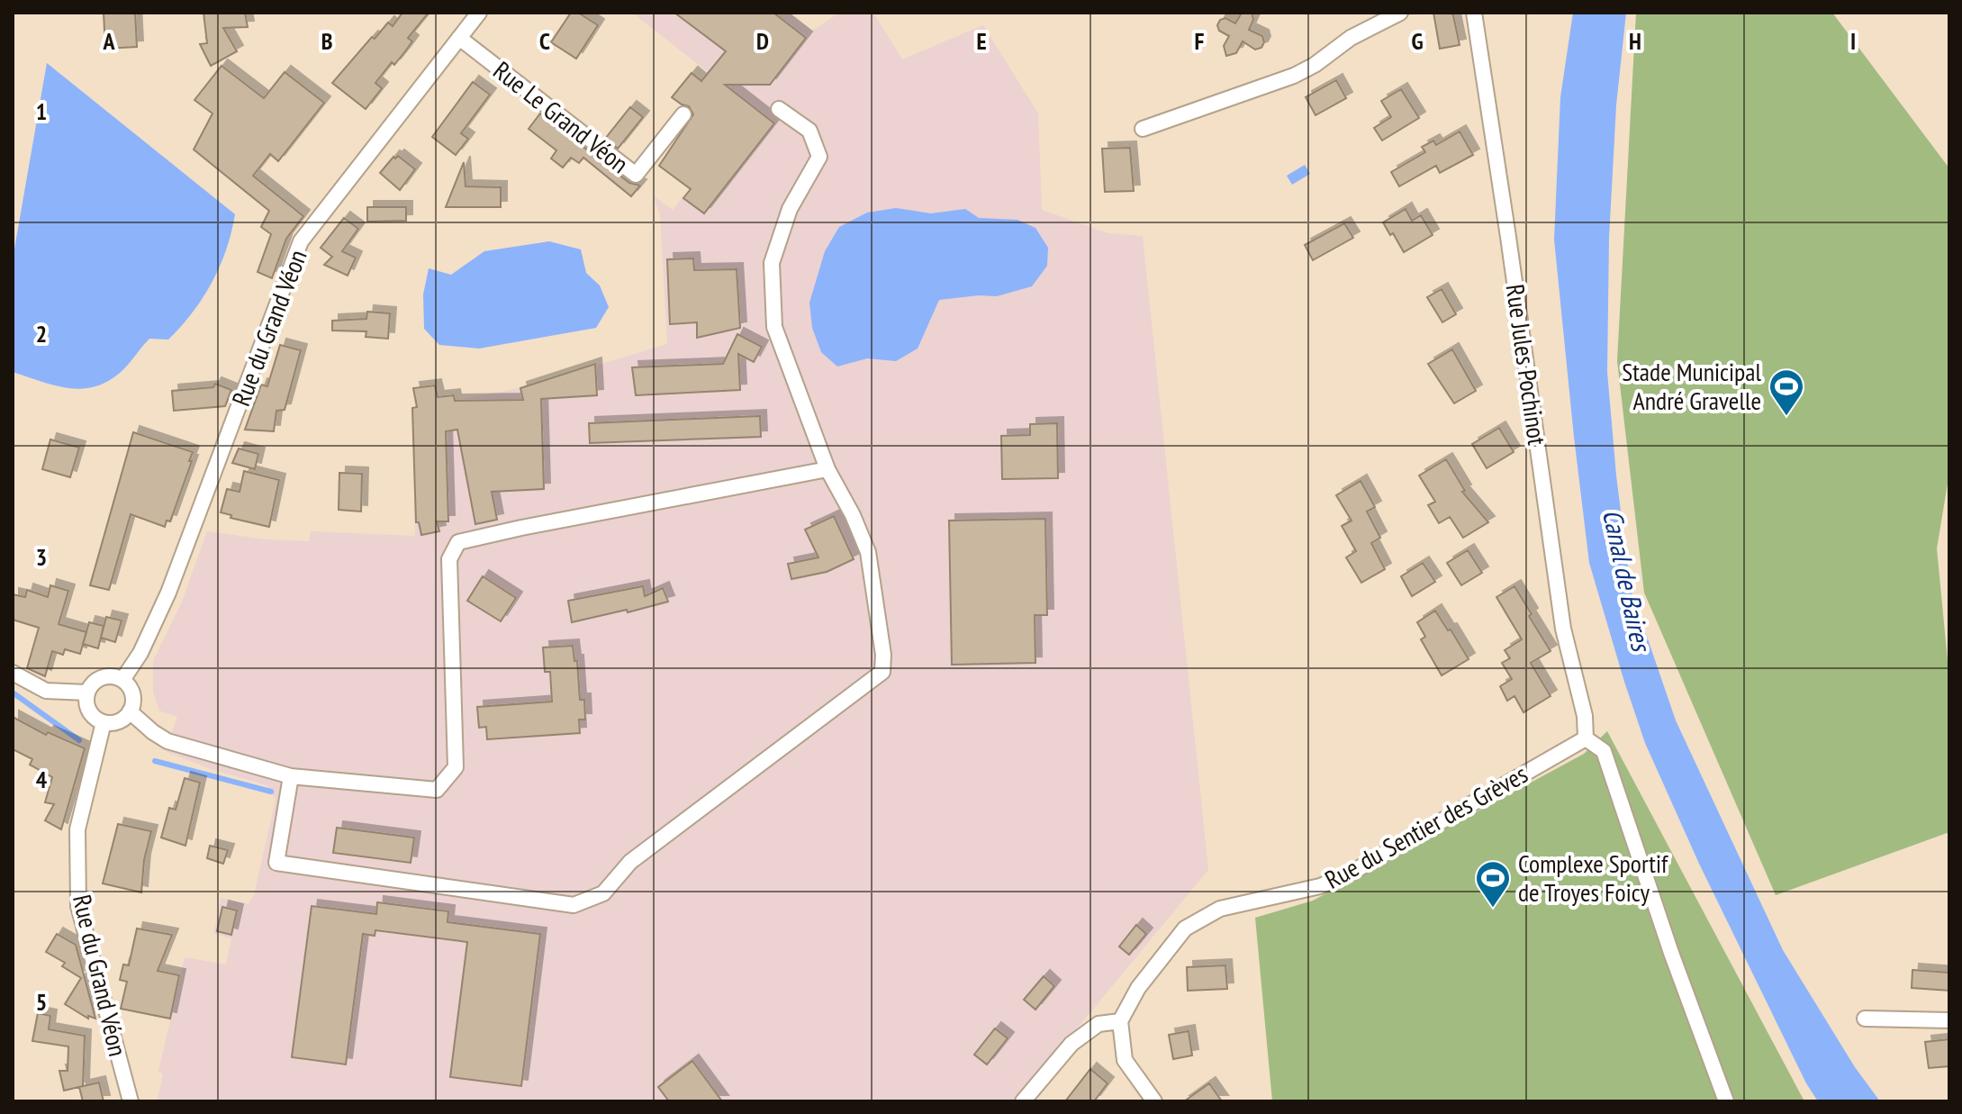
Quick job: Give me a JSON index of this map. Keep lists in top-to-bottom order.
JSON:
{
  "streets": {
    "street": [
      "Rue Le Grand Véon",
      "Rue du Grand Véon",
      "Rue Jules Pochinot",
      "Rue du Sentier des Grèves"
    ]
  },
  "crossings": [
    ["Rue Le Grand Véon", "Rue du Grand Véon"],
    ["Rue Jules Pochinot", "Rue du Sentier des Grèves"]
  ],
  "water": ["Canal de Baires"],
  "places": {
    "sports": ["Stade Municipal André Gravelle", "Complexe Sportif de Troyes Foicy"]
  },
  "grid": {
    "columns": [
      "A",
      "B",
      "C",
      "D",
      "E",
      "F",
      "G",
      "H",
      "I"
    ],
    "rows": [
      "1",
      "2",
      "3",
      "4",
      "5"
    ]
  }
}
